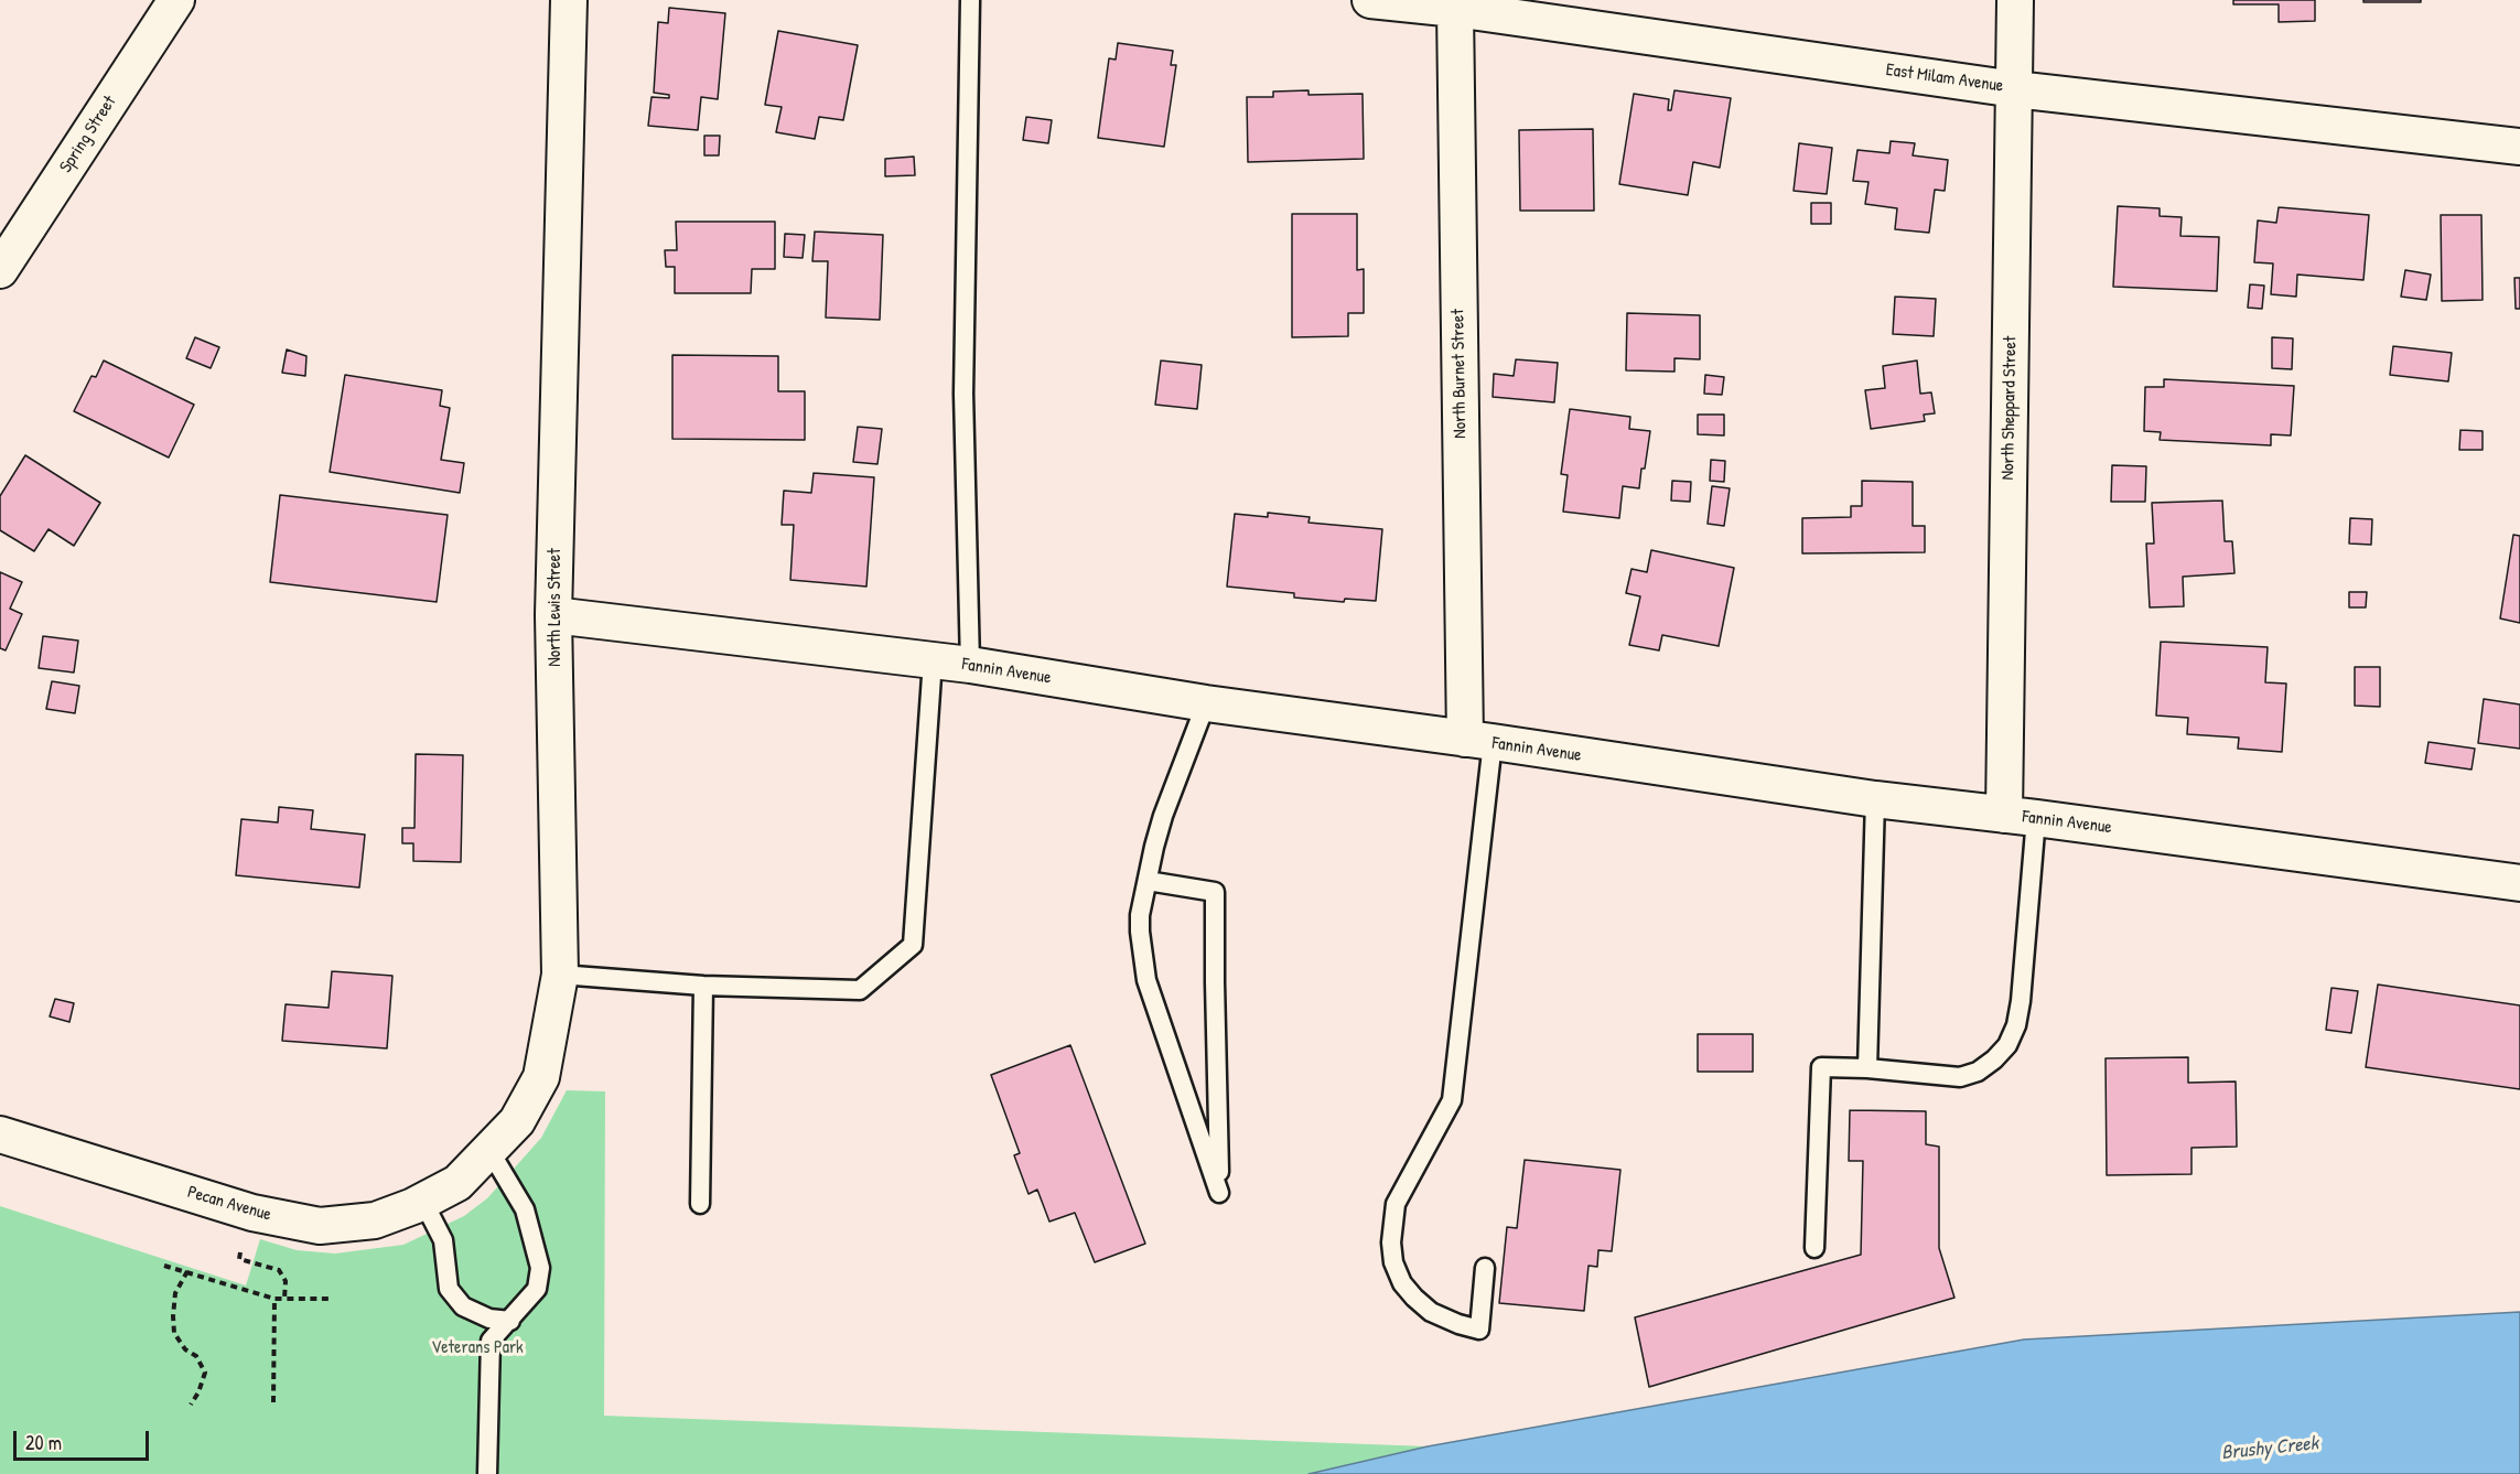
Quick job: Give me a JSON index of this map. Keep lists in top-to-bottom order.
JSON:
{
  "streets": {
    "street": [
      "East Milam Avenue",
      "Spring Street",
      "North Burnet Street",
      "North Sheppard Street",
      "North Lewis Street",
      "Fannin Avenue",
      "Pecan Avenue"
    ]
  },
  "crossings": [
    ["East Milam Avenue", "North Burnet Street"],
    ["East Milam Avenue", "North Sheppard Street"],
    ["North Burnet Street", "Fannin Avenue"],
    ["North Sheppard Street", "Fannin Avenue"],
    ["North Lewis Street", "Fannin Avenue"],
    ["North Lewis Street", "Pecan Avenue"]
  ],
  "water": ["Brushy Creek"],
  "parks": ["Veterans Park"],
  "scale_bar": "20 m"
}
